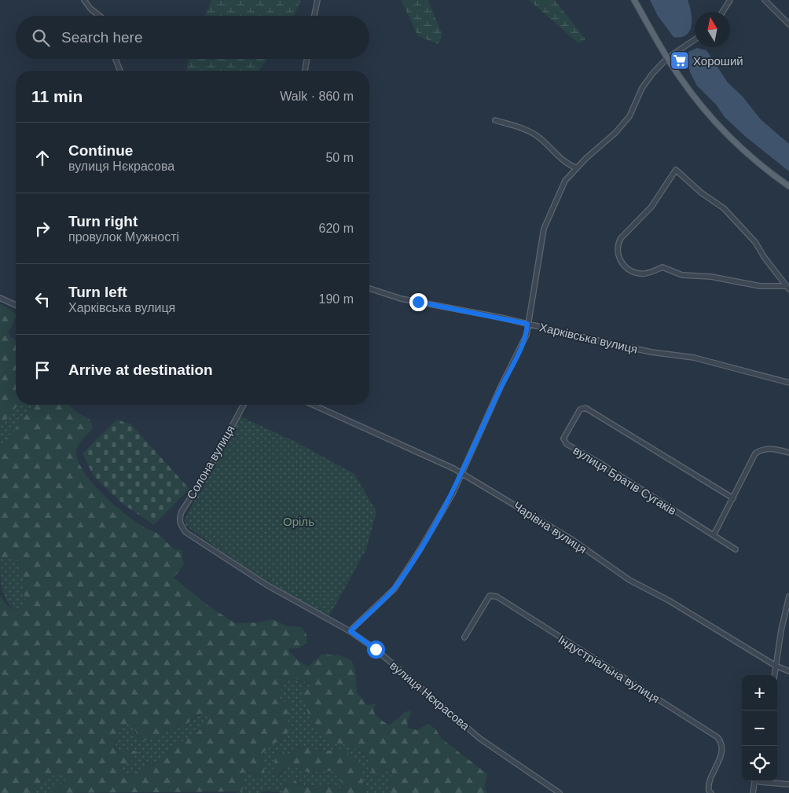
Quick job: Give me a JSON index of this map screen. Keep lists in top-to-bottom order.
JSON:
{
  "streets": {
    "street": [
      "Харківська вулиця",
      "Солона вулиця",
      "вулиця Братів Сугаків",
      "Чарівна вулиця",
      "Індустріальна вулиця",
      "вулиця Нєкрасова"
    ]
  },
  "crossings": [
    ["Солона вулиця", "вулиця Нєкрасова"]
  ],
  "parks": ["Оріль"],
  "places": {
    "supermarket": ["Хороший"]
  },
  "north": "top",
  "page": {
    "search": "Search here",
    "heading": ["11 min", "Walk · 860 m"],
    "list": [
      ["Continue", "вулиця Нєкрасова", "50 m"],
      ["Turn right", "провулок Мужності", "620 m"],
      ["Turn left", "Харківська вулиця", "190 m"],
      "Arrive at destination"
    ],
    "map_buttons": ["+", "−"]
  }
}
